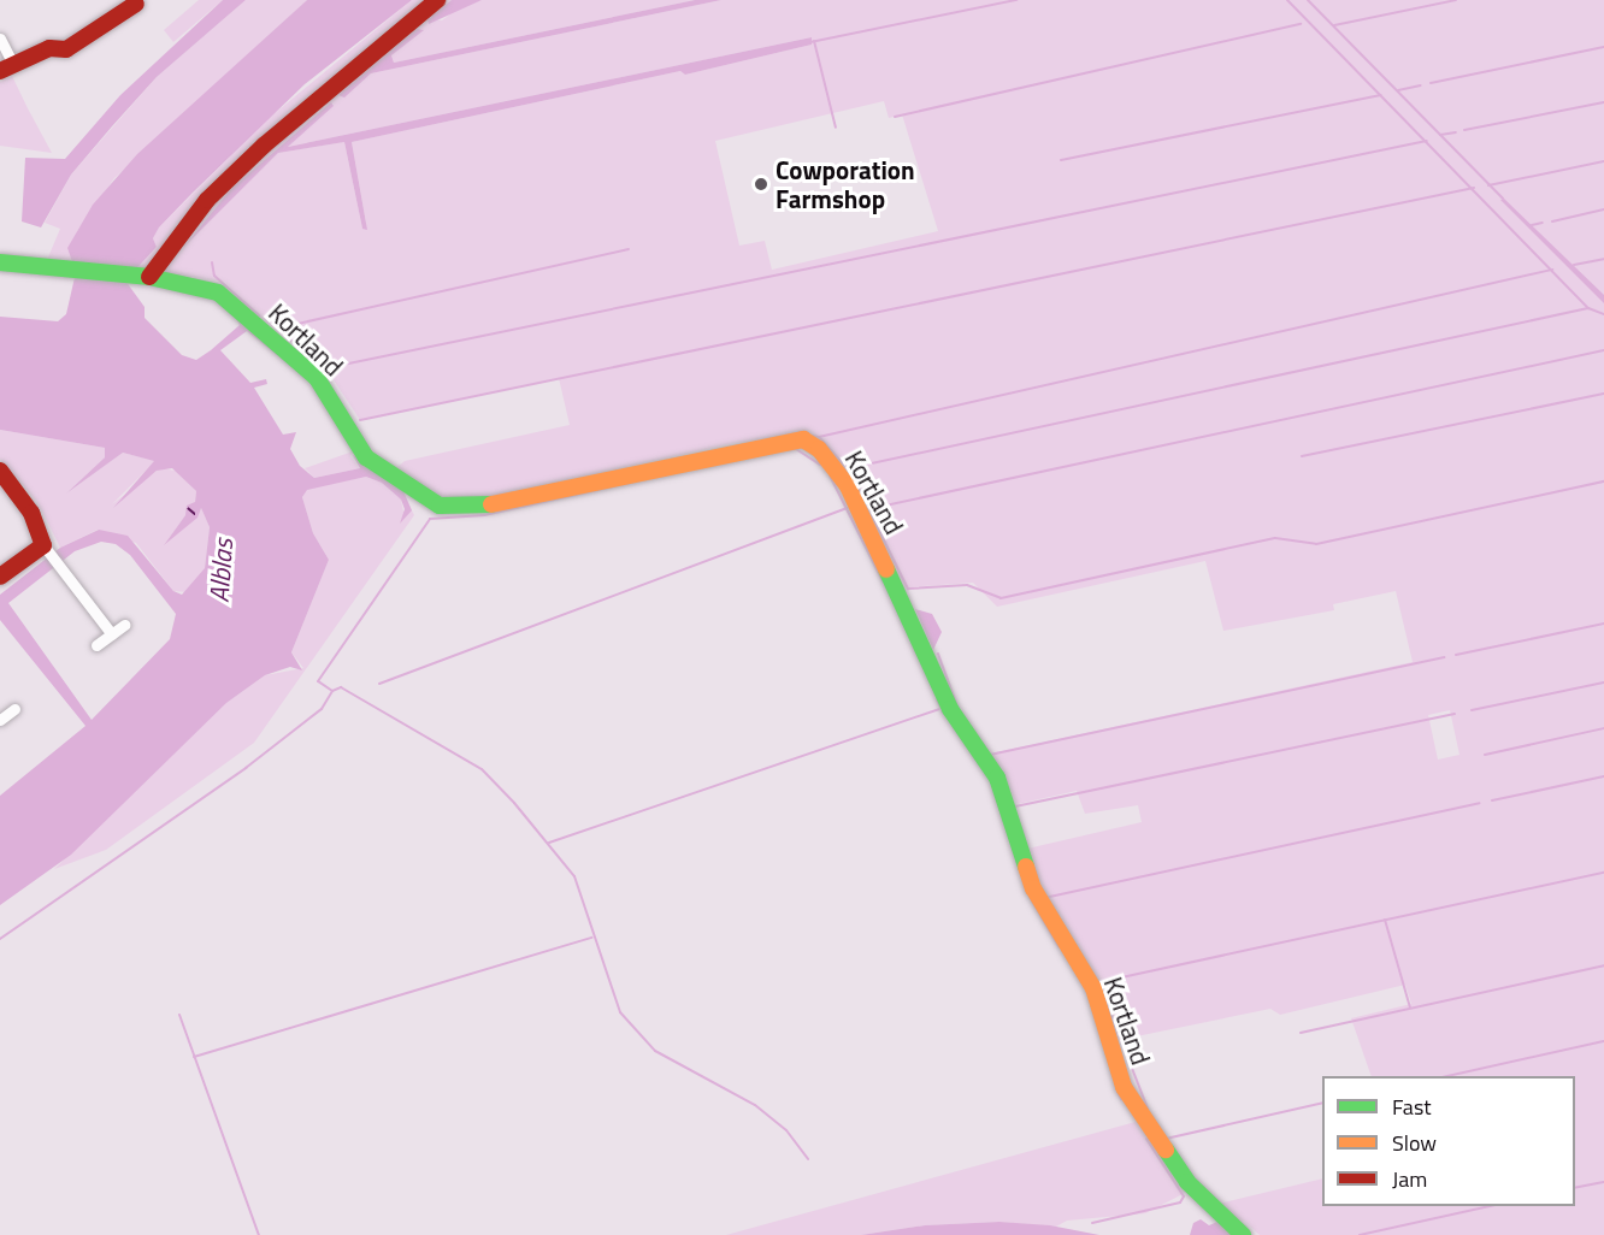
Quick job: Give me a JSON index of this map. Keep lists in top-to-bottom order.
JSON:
{
  "streets": {
    "street": ["Kortland"]
  },
  "water": ["Alblas"],
  "places": ["Cowporation Farmshop"],
  "legend": ["Fast", "Slow", "Jam"]
}
